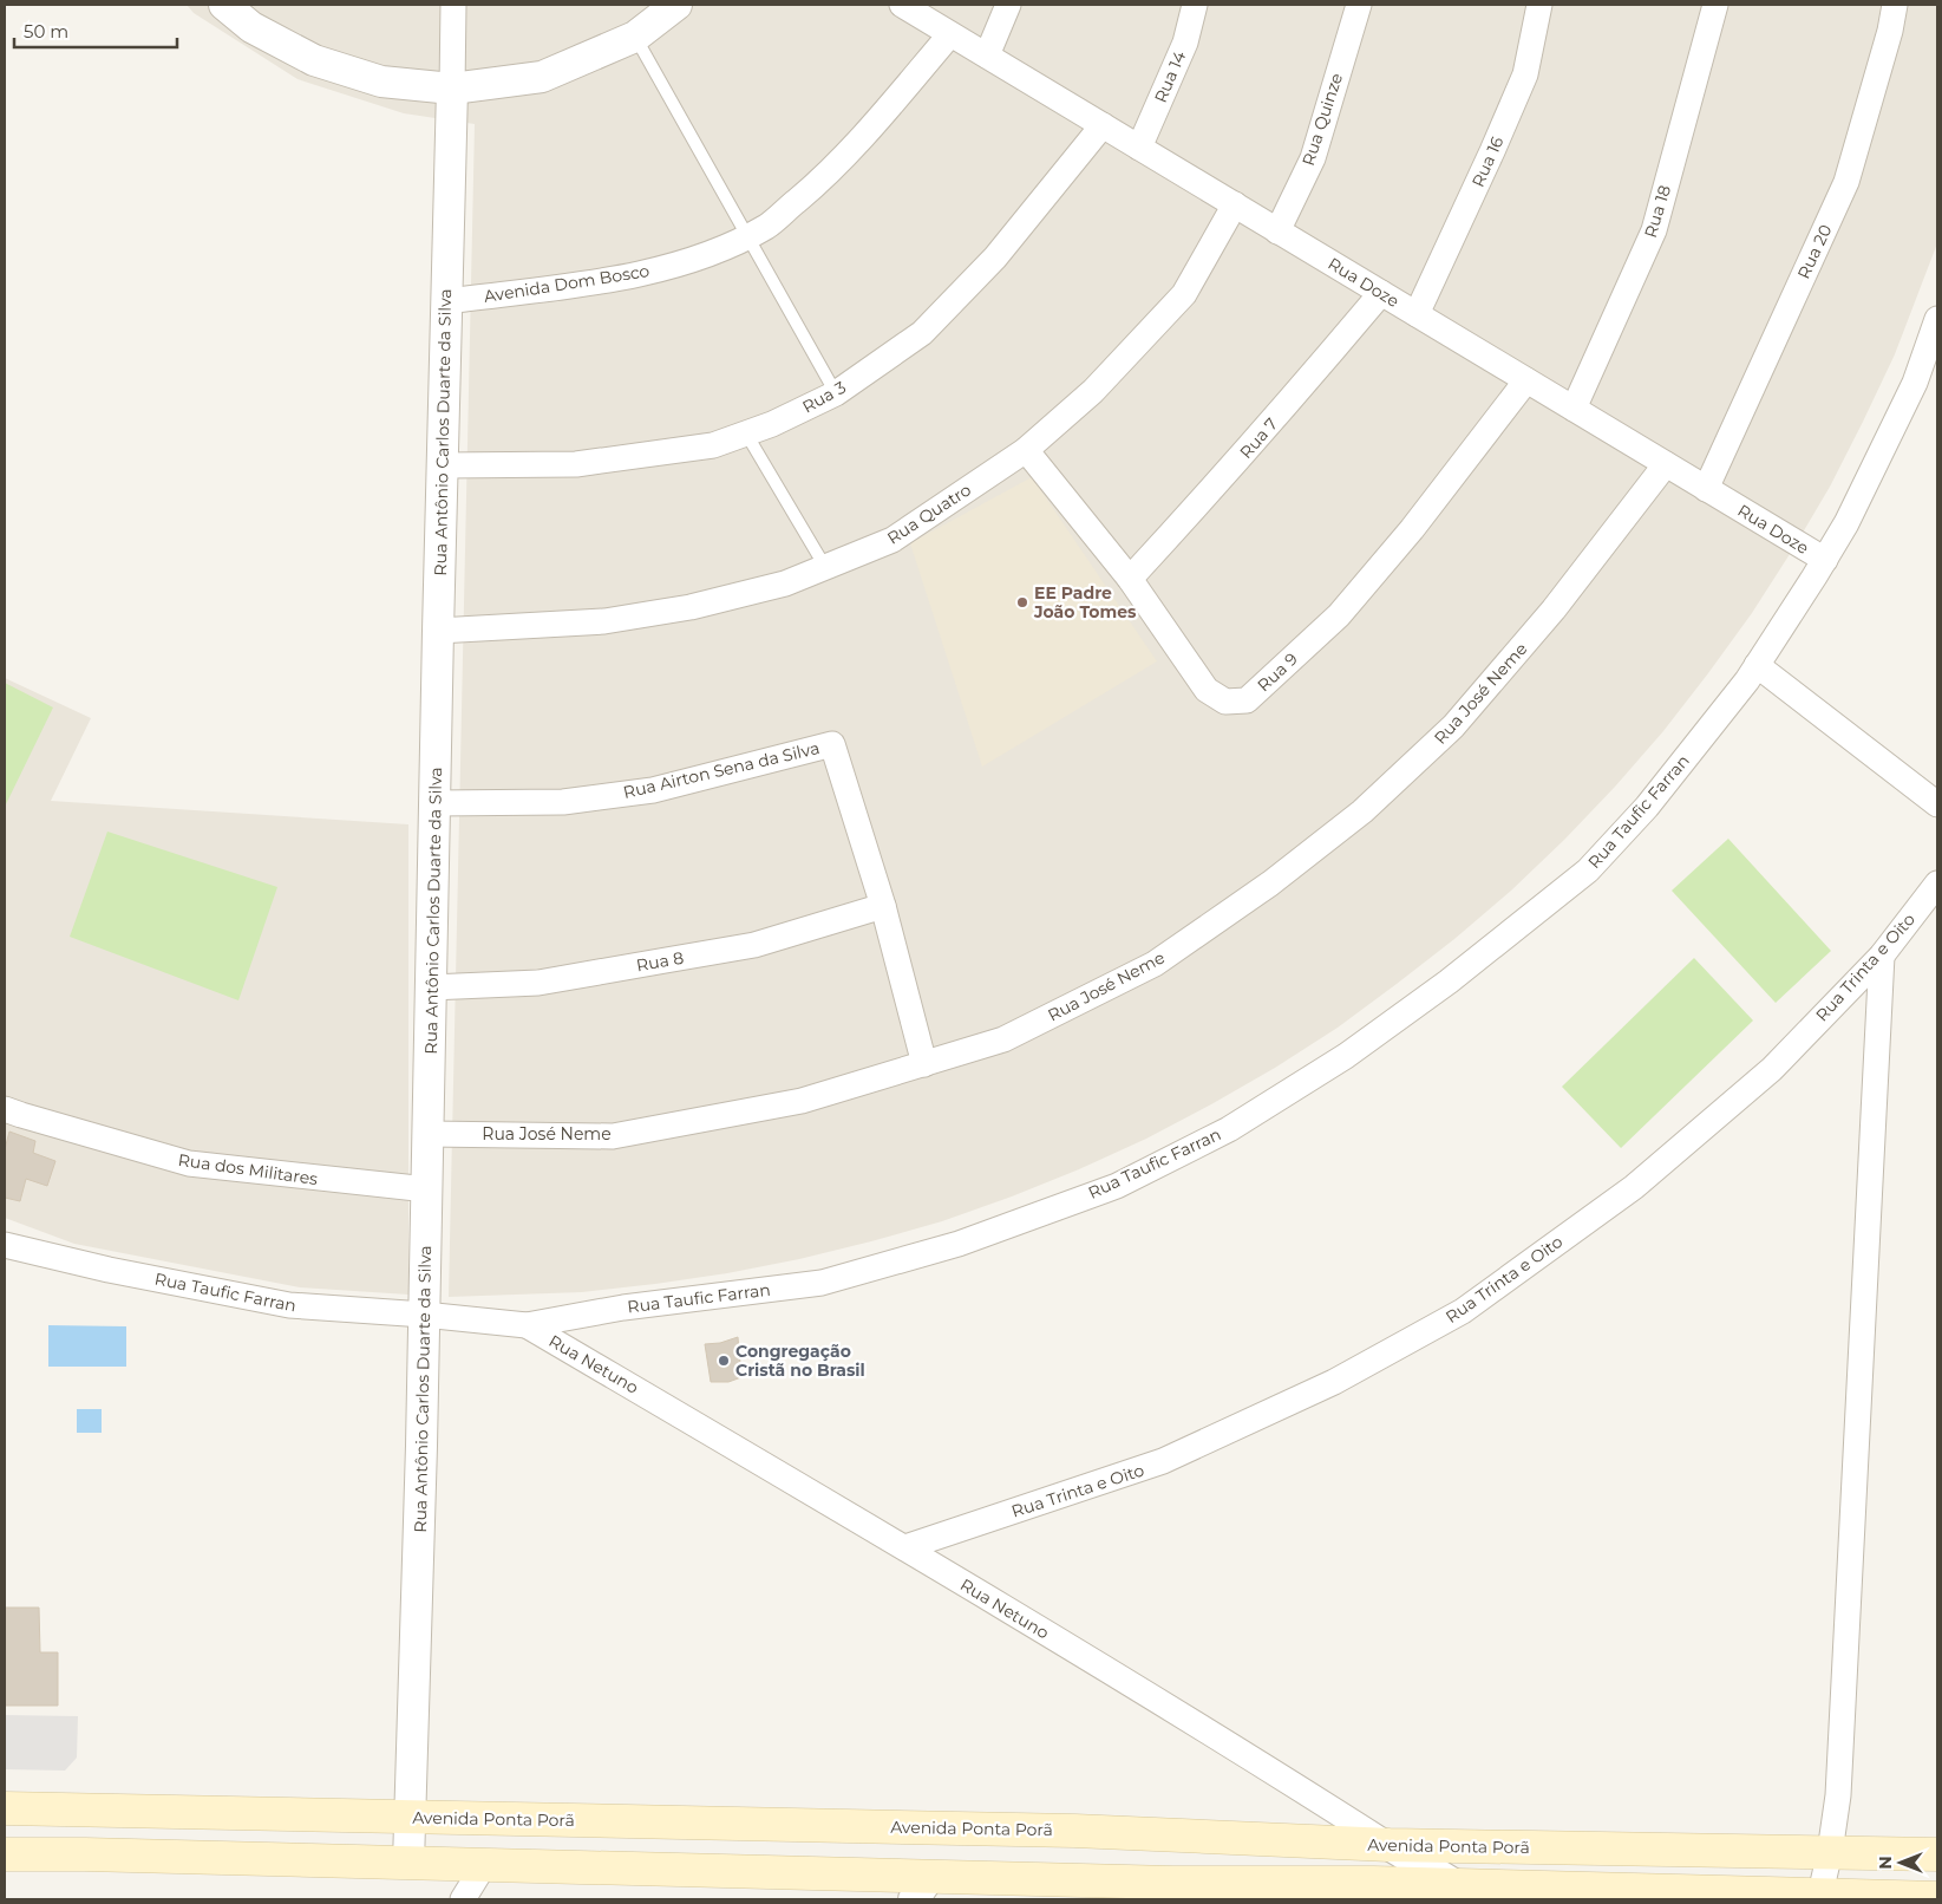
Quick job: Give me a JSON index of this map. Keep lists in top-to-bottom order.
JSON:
{
  "streets": {
    "main road": ["Avenida Ponta Porã"],
    "street": [
      "Rua 14",
      "Rua Quinze",
      "Rua 16",
      "Rua 18",
      "Rua 20",
      "Rua Doze",
      "Avenida Dom Bosco",
      "Rua 3",
      "Rua Antônio Carlos Duarte da Silva",
      "Rua 7",
      "Rua Quatro",
      "Rua 9",
      "Rua José Neme",
      "Rua Airton Sena da Silva",
      "Rua Taufic Farran",
      "Rua 8",
      "Rua Trinta e Oito",
      "Rua dos Militares",
      "Rua Netuno"
    ]
  },
  "crossings": [
    ["Rua 14", "Rua Doze"],
    ["Rua Quinze", "Rua Doze"],
    ["Rua 16", "Rua Doze"],
    ["Rua 18", "Rua Doze"],
    ["Rua 20", "Rua Doze"],
    ["Rua Doze", "Avenida Dom Bosco"],
    ["Rua Doze", "Rua 3"],
    ["Rua Doze", "Rua 7"],
    ["Rua Doze", "Rua Quatro"],
    ["Rua Doze", "Rua 9"],
    ["Rua Doze", "Rua José Neme"],
    ["Rua Doze", "Rua Taufic Farran"],
    ["Avenida Dom Bosco", "Rua Antônio Carlos Duarte da Silva"],
    ["Rua 3", "Rua Antônio Carlos Duarte da Silva"],
    ["Rua Antônio Carlos Duarte da Silva", "Rua Quatro"],
    ["Rua Antônio Carlos Duarte da Silva", "Rua José Neme"],
    ["Rua Antônio Carlos Duarte da Silva", "Rua Airton Sena da Silva"],
    ["Rua Antônio Carlos Duarte da Silva", "Rua Taufic Farran"],
    ["Rua Antônio Carlos Duarte da Silva", "Rua 8"],
    ["Rua Antônio Carlos Duarte da Silva", "Rua dos Militares"],
    ["Rua Antônio Carlos Duarte da Silva", "Avenida Ponta Porã"],
    ["Rua 7", "Rua 9"],
    ["Rua Quatro", "Rua 9"],
    ["Rua Airton Sena da Silva", "Rua 8"],
    ["Rua Taufic Farran", "Rua Netuno"],
    ["Rua Trinta e Oito", "Rua Netuno"],
    ["Rua Netuno", "Avenida Ponta Porã"]
  ],
  "places": ["EE Padre João Tomes", "Congregação Cristã no Brasil"],
  "scale_bar": "50 m",
  "north": "left"
}
